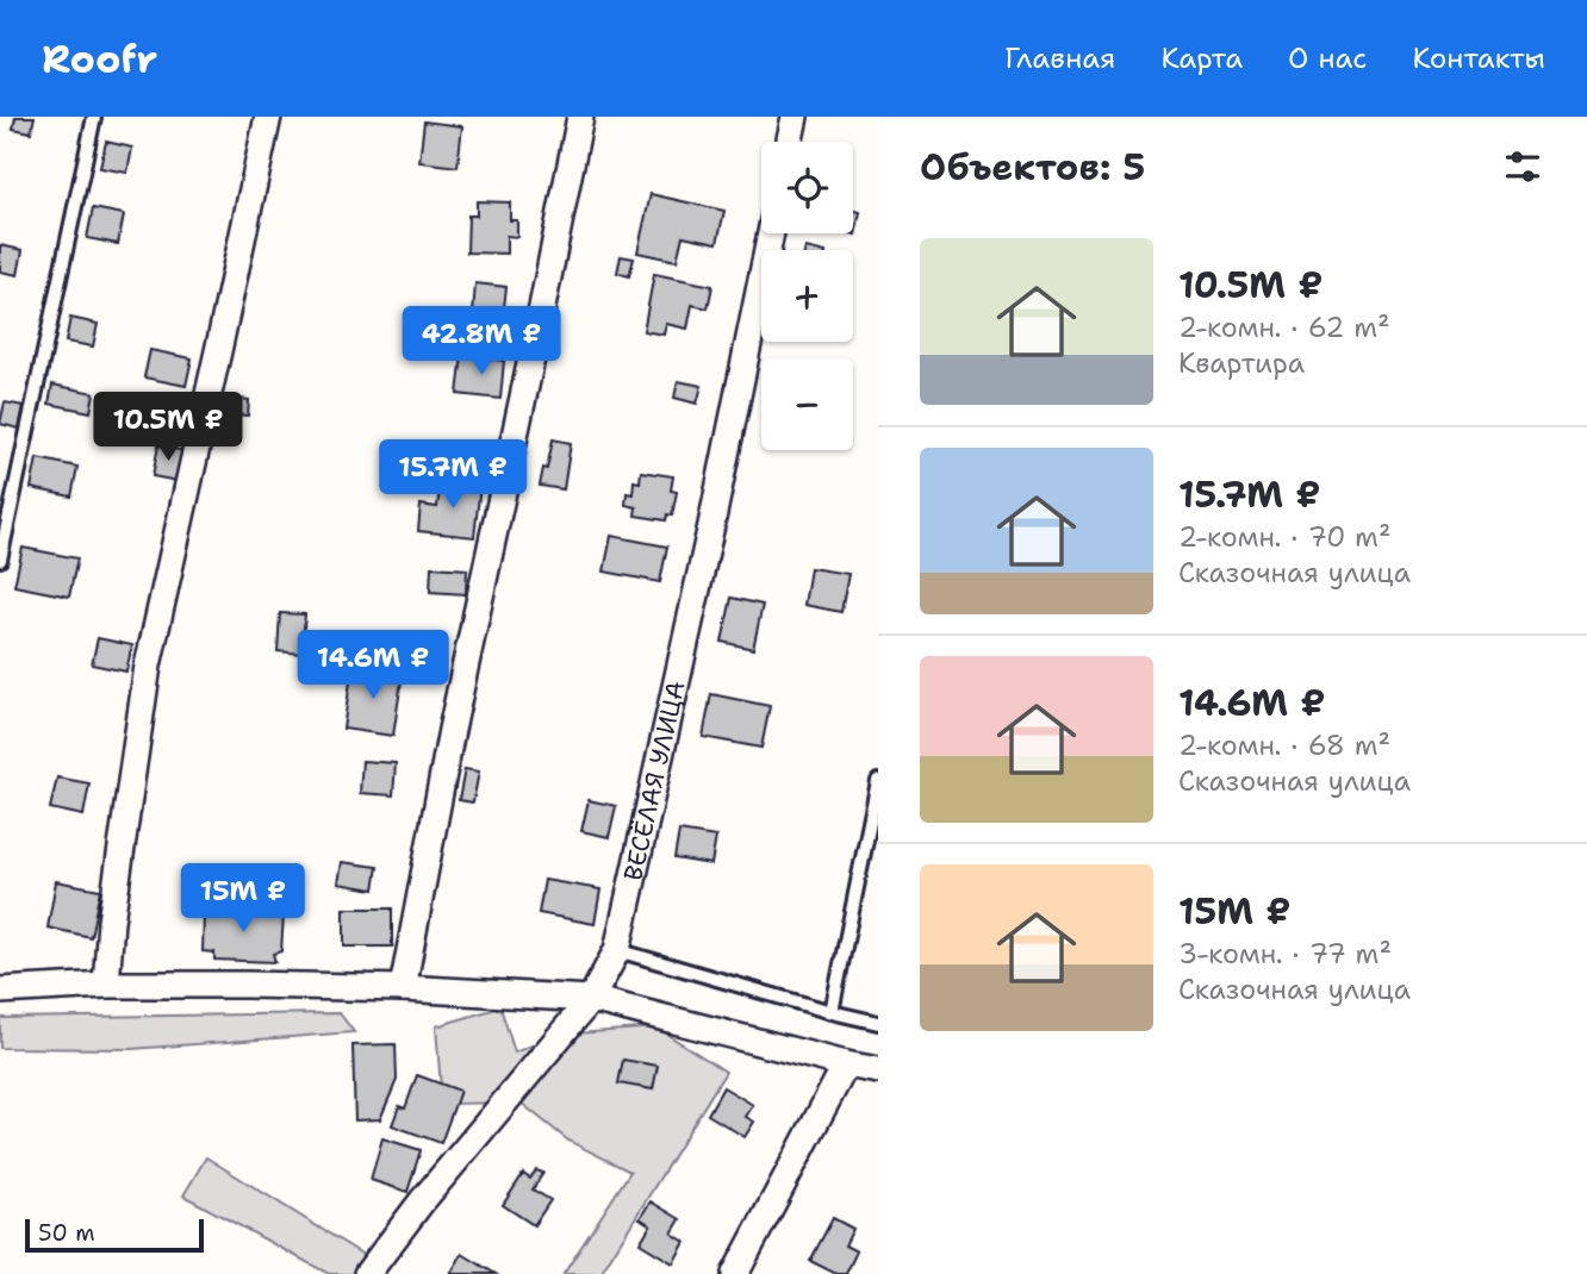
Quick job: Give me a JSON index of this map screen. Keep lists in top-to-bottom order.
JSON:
{
  "streets": {
    "street": ["ВЕСЁЛАЯ УЛИЦА"]
  },
  "scale_bar": "50 m",
  "page": {
    "header": "Roofr",
    "nav": [
      "Главная",
      "Карта",
      "О нас",
      "Контакты"
    ],
    "heading": "Объектов: 5",
    "map_buttons": ["+", "−"],
    "list": [
      {
        "name": "10.5M ₽",
        "note": "2-комн. · 62 m² · Квартира"
      },
      {
        "name": "15.7M ₽",
        "note": "2-комн. · 70 m² · Сказочная улица"
      },
      {
        "name": "14.6M ₽",
        "note": "2-комн. · 68 m² · Сказочная улица"
      },
      {
        "name": "15M ₽",
        "note": "3-комн. · 77 m² · Сказочная улица"
      }
    ],
    "price": [
      "42.8M ₽",
      "10.5M ₽",
      "15.7M ₽",
      "14.6M ₽",
      "15M ₽"
    ],
    "scale": "50 m"
  }
}
